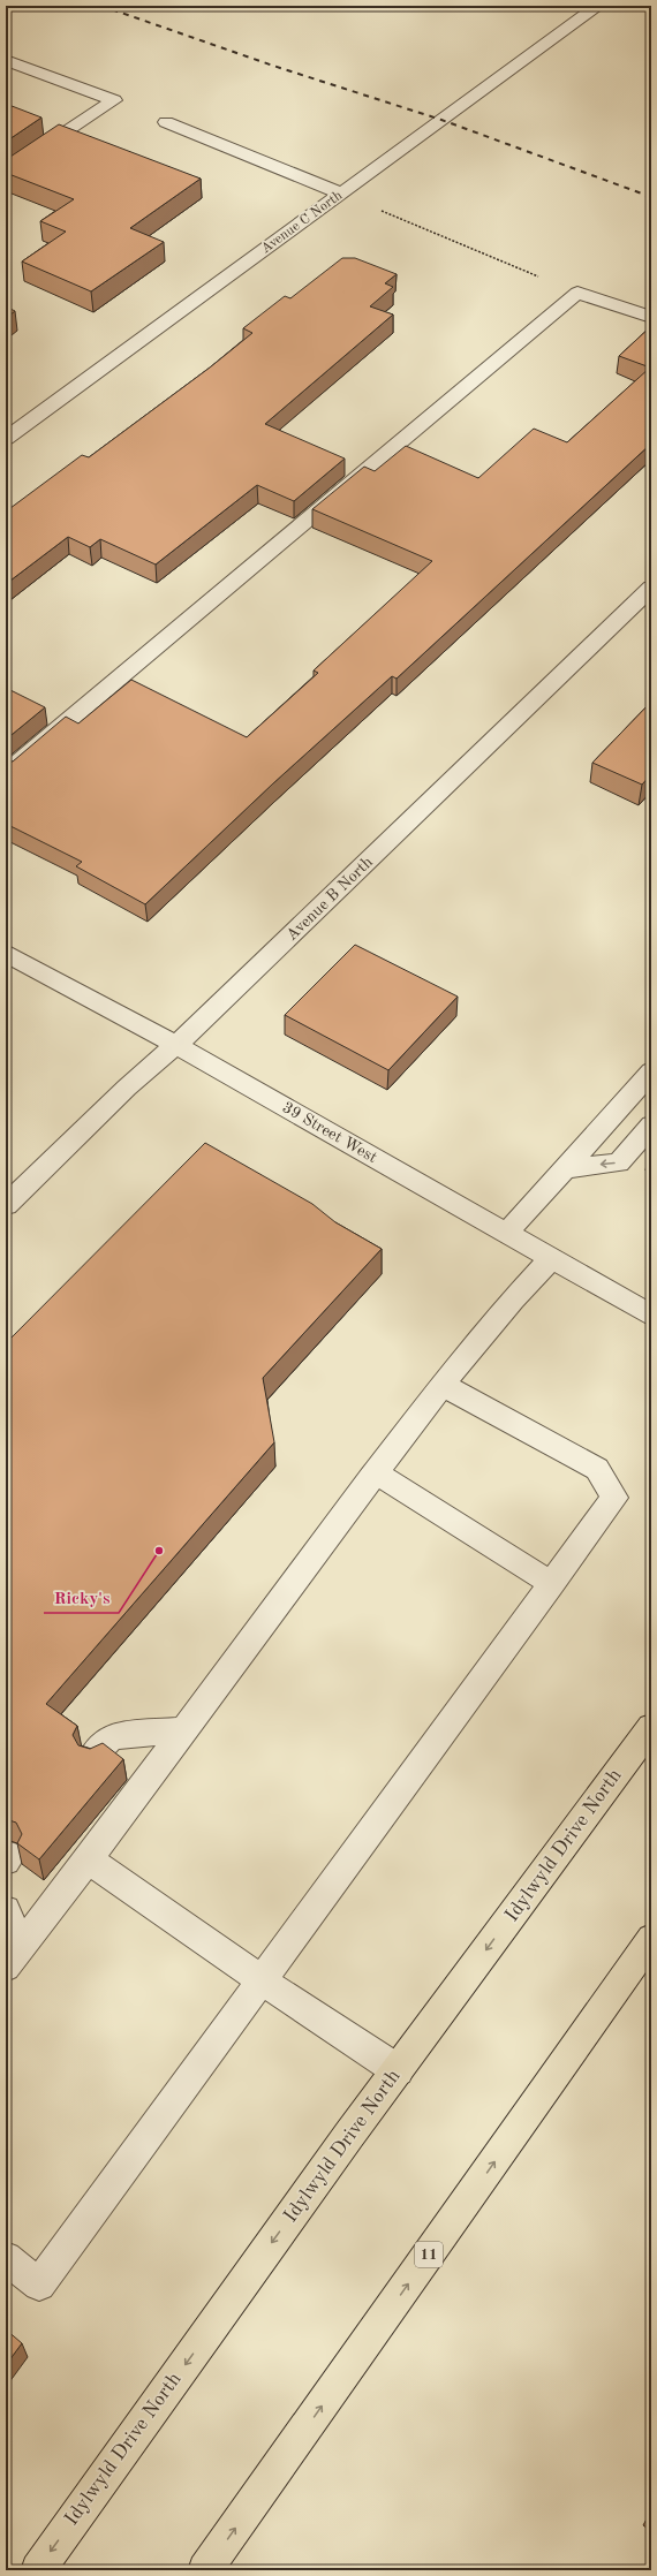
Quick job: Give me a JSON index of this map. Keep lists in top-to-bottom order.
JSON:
{
  "streets": {
    "main road": ["Idylwyld Drive North", "11"],
    "street": ["Avenue C North", "Avenue B North", "39 Street West"]
  },
  "crossings": [
    ["Avenue B North", "39 Street West"]
  ],
  "places": ["Ricky's"]
}
